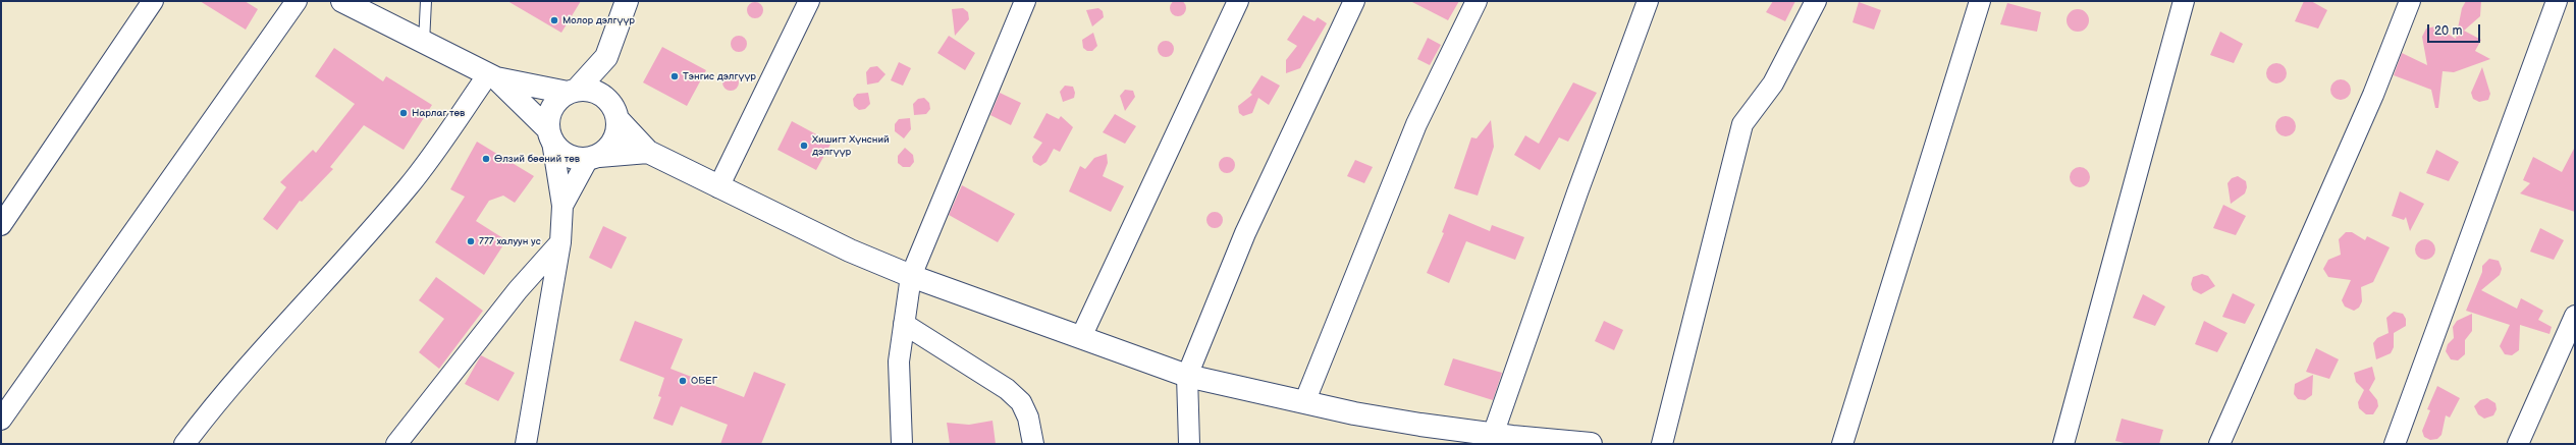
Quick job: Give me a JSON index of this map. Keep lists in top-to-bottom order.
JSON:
{
  "places": [
    "Молор дэлгүүр",
    "Тэнгис дэлгүүр",
    "Нарлаг төв",
    "Хишигт Хүнсний дэлгүүр",
    "Өлзий бөөний төв",
    "777 халуун ус",
    "ОБЕГ"
  ],
  "scale_bar": "20 m"
}
